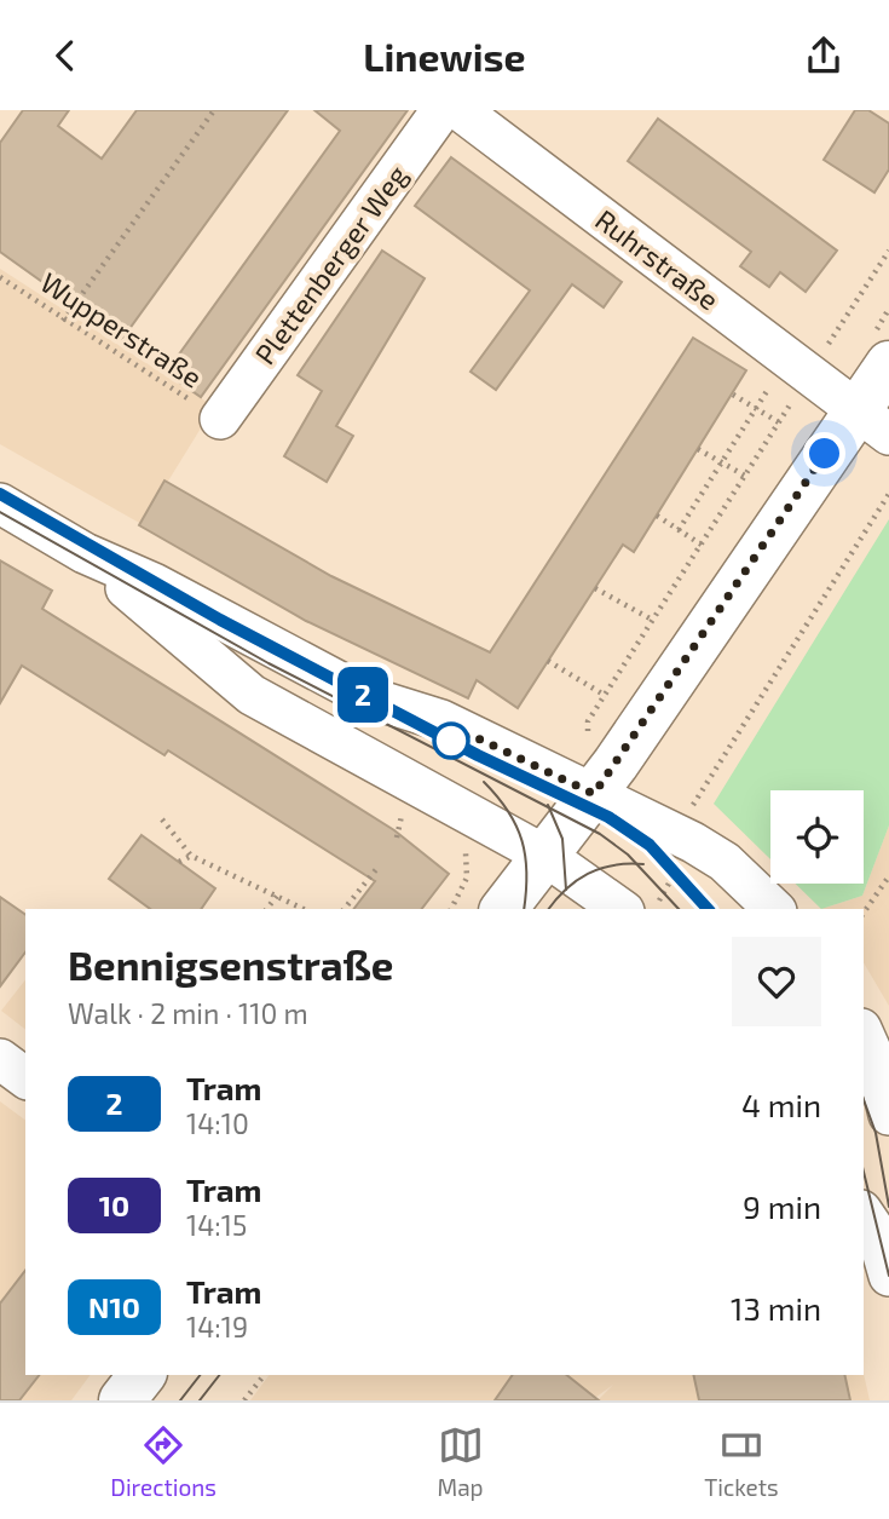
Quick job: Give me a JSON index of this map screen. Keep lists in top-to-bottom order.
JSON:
{
  "streets": {
    "street": ["Ruhrstraße", "Plettenberger Weg"],
    "path": ["Wupperstraße"]
  },
  "crossings": [
    ["Plettenberger Weg", "Wupperstraße"]
  ],
  "lines": ["tram line 2"],
  "page": {
    "header": "Linewise",
    "on_map": "2",
    "heading": ["Bennigsenstraße", "Walk · 2 min · 110 m"],
    "list": [
      {
        "mark": "2",
        "name": "Tram",
        "note": "14:10",
        "value": "4 min"
      },
      {
        "mark": "10",
        "name": "Tram",
        "note": "14:15",
        "value": "9 min"
      },
      {
        "mark": "N10",
        "name": "Tram",
        "note": "14:19",
        "value": "13 min"
      }
    ],
    "tabs": ["Directions", "Map", "Tickets"]
  }
}
